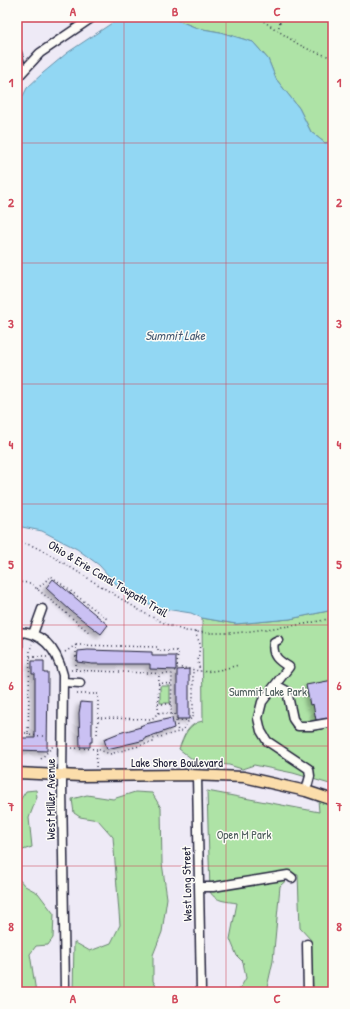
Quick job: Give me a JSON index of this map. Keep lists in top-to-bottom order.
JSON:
{
  "streets": {
    "main road": ["Lake Shore Boulevard"],
    "street": ["West Miller Avenue", "West Long Street"],
    "path": ["Ohio & Erie Canal Towpath Trail"]
  },
  "crossings": [
    ["Lake Shore Boulevard", "West Miller Avenue"],
    ["Lake Shore Boulevard", "West Long Street"]
  ],
  "water": ["Summit Lake"],
  "parks": ["Summit Lake Park", "Open M Park"],
  "grid": {
    "columns": ["A", "B", "C"],
    "rows": [
      "1",
      "2",
      "3",
      "4",
      "5",
      "6",
      "7",
      "8"
    ]
  }
}
